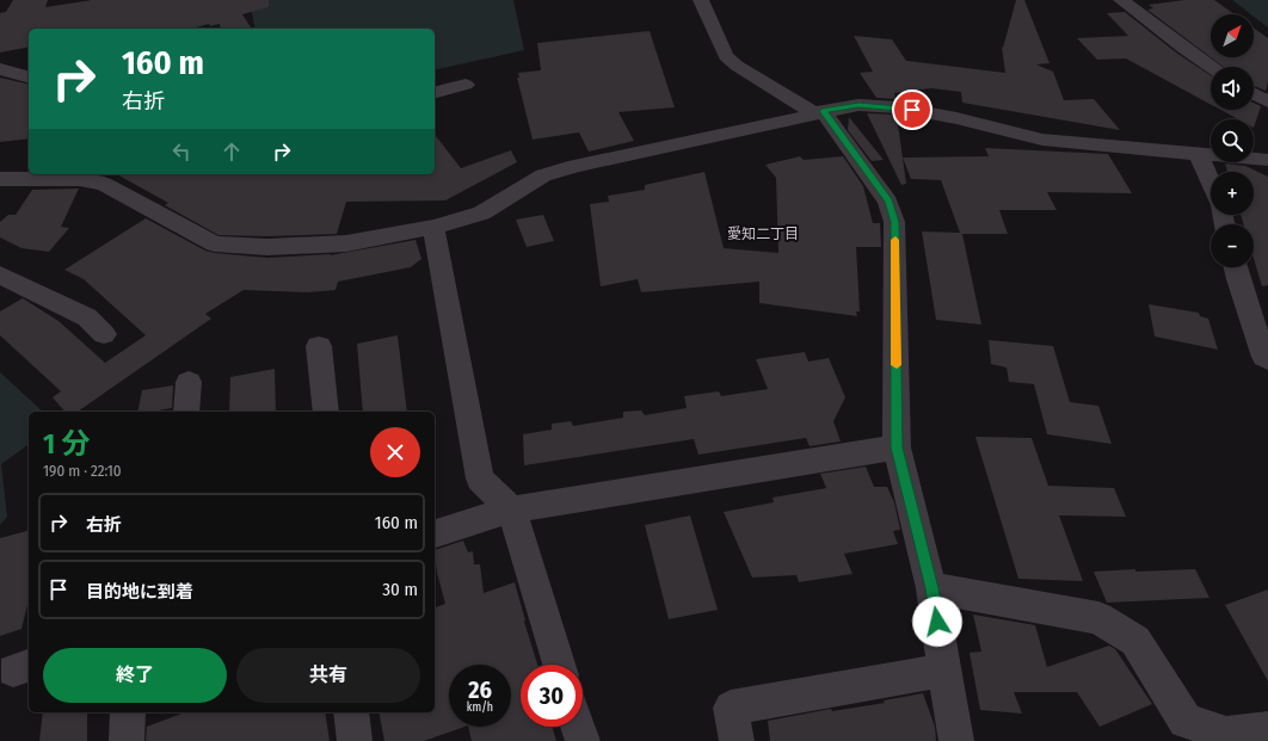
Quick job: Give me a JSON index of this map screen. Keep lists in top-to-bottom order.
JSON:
{
  "districts": ["愛知二丁目"],
  "north": "top right",
  "page": {
    "map_buttons": ["+", "−"],
    "turn": ["160 m", "右折"],
    "heading": ["1 分", "190 m · 22:10"],
    "list": [
      {
        "name": "右折",
        "value": "160 m"
      },
      {
        "name": "目的地に到着",
        "value": "30 m"
      }
    ],
    "buttons": ["終了", "共有"],
    "speed": "26 km/h",
    "limit": "30"
  }
}
